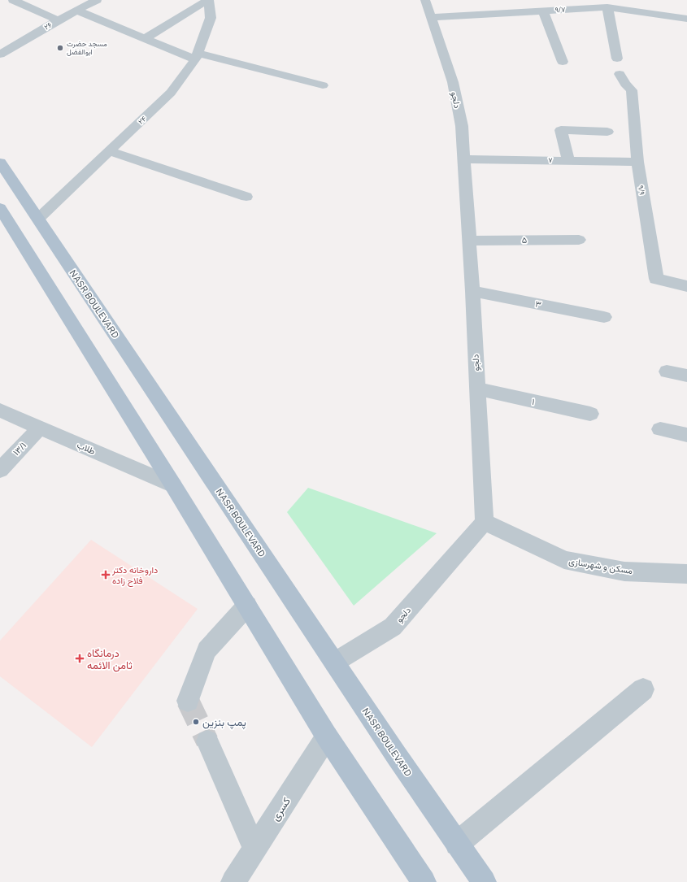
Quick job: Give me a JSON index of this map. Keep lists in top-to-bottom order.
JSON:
{
  "streets": {
    "main road": ["NASR BOULEVARD"],
    "street": [
      "۹/۷",
      "۲۶",
      "دلجو",
      "۲۴",
      "۷",
      "۹/۹",
      "۵",
      "۳",
      "۱",
      "طلاب",
      "۱۳/۱",
      "مسکن و شهرسازی",
      "کسری"
    ]
  },
  "crossings": [
    ["۹/۷", "دلجو"],
    ["دلجو", "۷"],
    ["دلجو", "۵"],
    ["دلجو", "NASR BOULEVARD"],
    ["دلجو", "۳"],
    ["دلجو", "۱"],
    ["دلجو", "مسکن و شهرسازی"],
    ["۲۴", "NASR BOULEVARD"],
    ["۷", "۹/۹"],
    ["طلاب", "۱۳/۱"]
  ],
  "places": {
    "other": ["مسجد حضرت ابوالفضل", "پمپ بنزین"],
    "health": ["داروخانه دکتر فلاح زاده", "درمانگاه ثامن الائمه"]
  }
}
